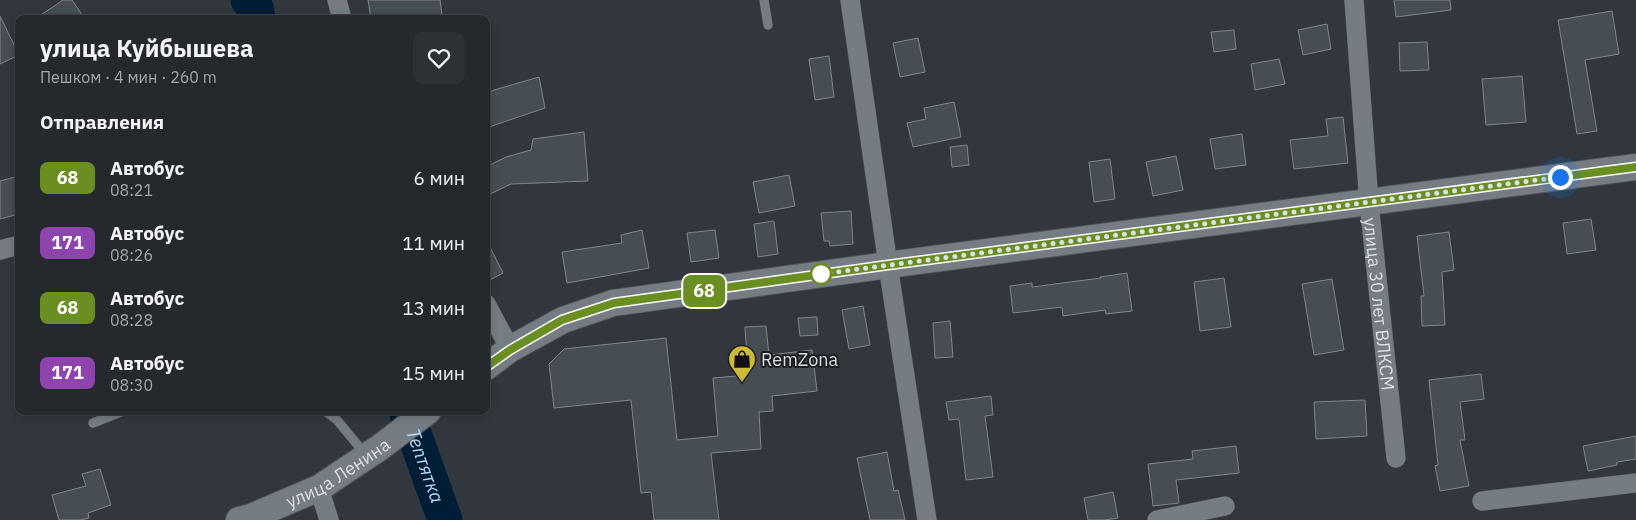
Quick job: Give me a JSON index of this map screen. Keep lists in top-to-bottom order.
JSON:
{
  "streets": {
    "main road": ["улица Ленина"],
    "street": ["улица 30 лет ВЛКСМ"]
  },
  "water": ["Тептятка"],
  "places": {
    "shop": ["RemZona"]
  },
  "lines": ["bus line 68"],
  "page": {
    "on_map": "68",
    "heading": [
      ["улица Куйбышева", "Пешком · 4 мин · 260 m"],
      "Отправления"
    ],
    "list": [
      {
        "mark": "68",
        "name": "Автобус",
        "note": "08:21",
        "value": "6 мин"
      },
      {
        "mark": "171",
        "name": "Автобус",
        "note": "08:26",
        "value": "11 мин"
      },
      {
        "mark": "68",
        "name": "Автобус",
        "note": "08:28",
        "value": "13 мин"
      },
      {
        "mark": "171",
        "name": "Автобус",
        "note": "08:30",
        "value": "15 мин"
      }
    ]
  }
}
